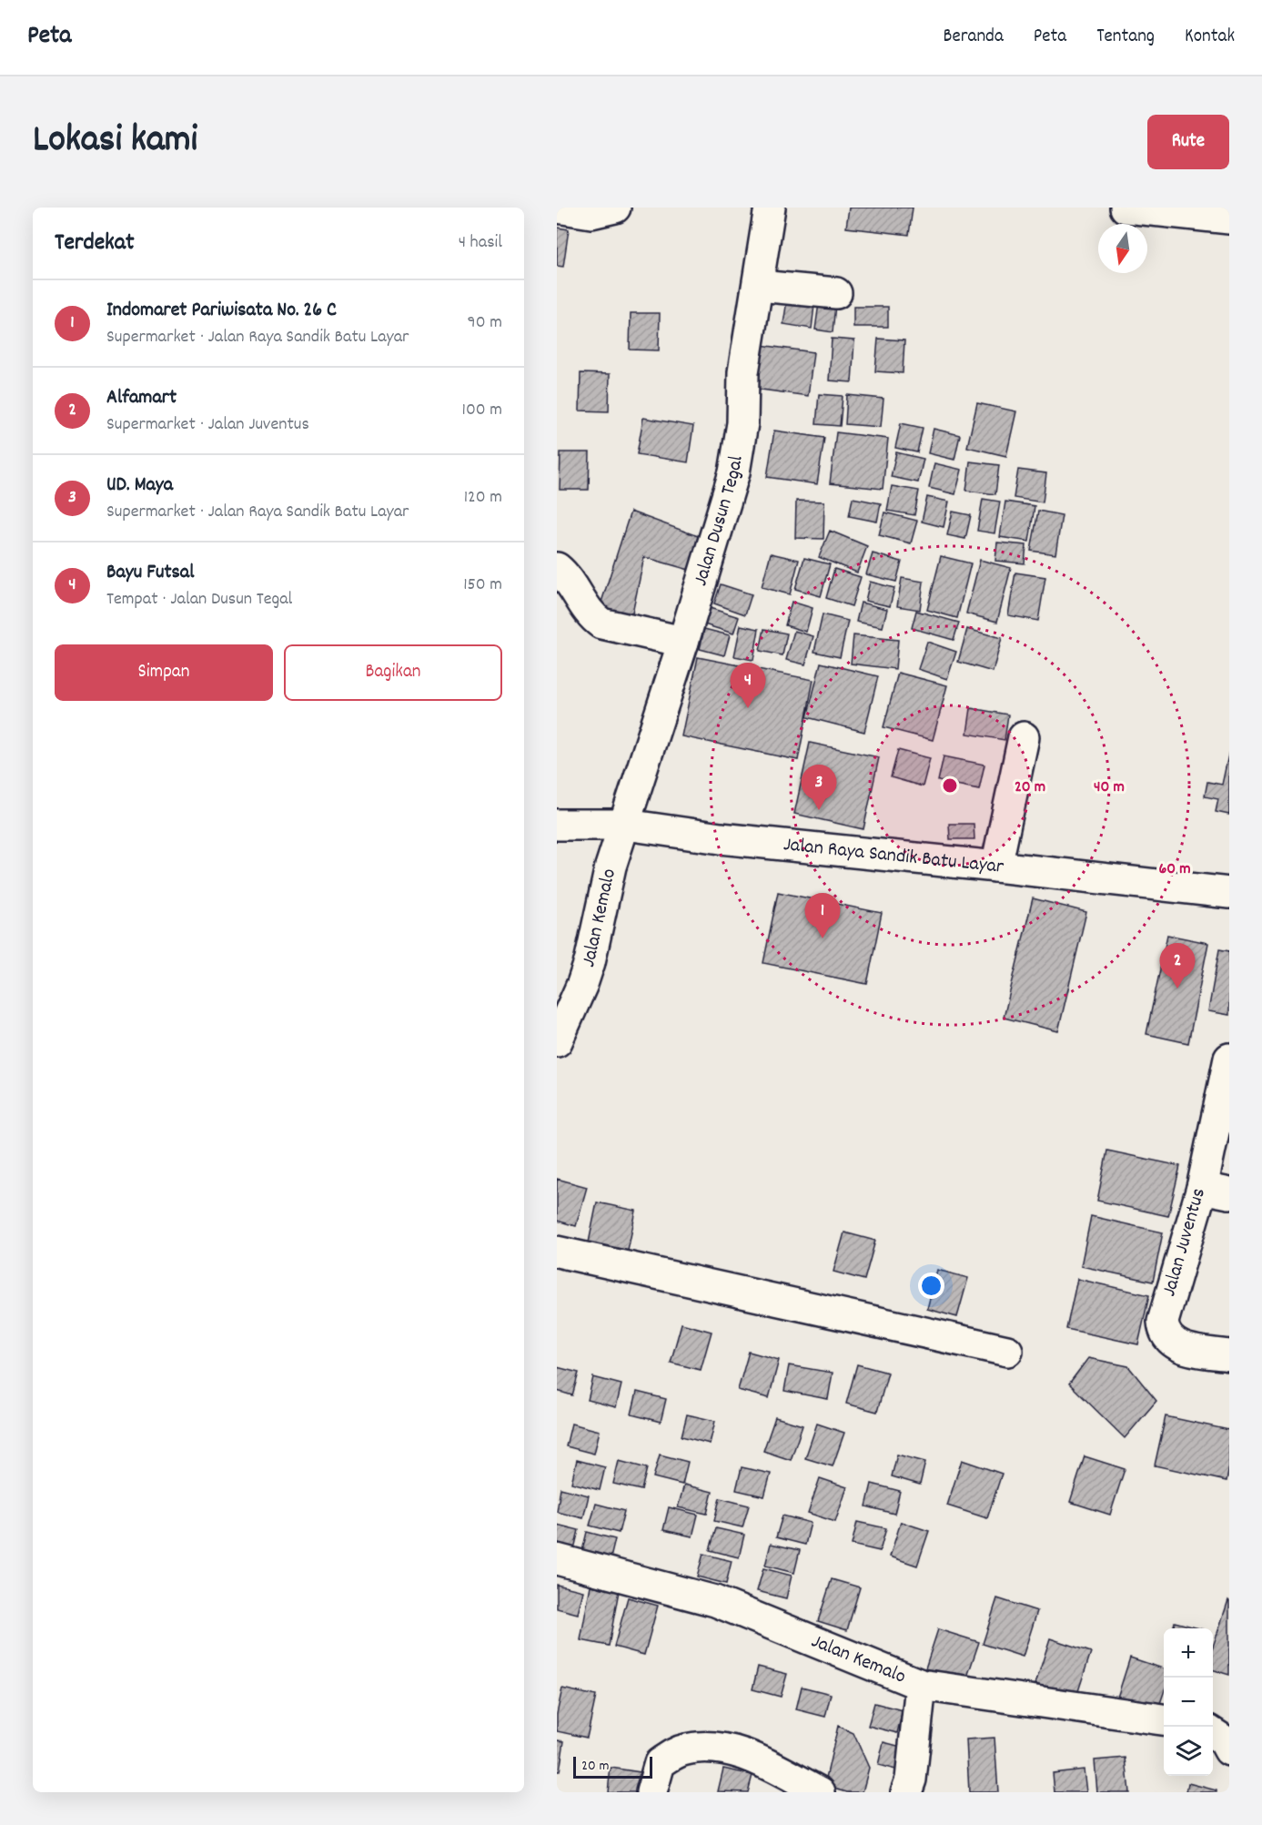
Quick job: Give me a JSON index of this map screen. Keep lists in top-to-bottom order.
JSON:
{
  "streets": {
    "street": [
      "Jalan Dusun Tegal",
      "Jalan Raya Sandik Batu Layar",
      "Jalan Kemalo",
      "Jalan Juventus"
    ]
  },
  "crossings": [
    ["Jalan Dusun Tegal", "Jalan Raya Sandik Batu Layar"],
    ["Jalan Dusun Tegal", "Jalan Kemalo"],
    ["Jalan Raya Sandik Batu Layar", "Jalan Kemalo"]
  ],
  "scale_bar": "20 m",
  "north": "bottom",
  "page": {
    "header": "Peta",
    "nav": [
      "Beranda",
      "Peta",
      "Tentang",
      "Kontak"
    ],
    "title": "Lokasi kami",
    "buttons": [
      "Rute",
      ["Simpan", "Bagikan"]
    ],
    "heading": ["Terdekat", "4 hasil"],
    "list": [
      {
        "mark": "1",
        "name": "Indomaret Pariwisata No. 26 C",
        "note": "Supermarket · Jalan Raya Sandik Batu Layar",
        "value": "90 m"
      },
      {
        "mark": "2",
        "name": "Alfamart",
        "note": "Supermarket · Jalan Juventus",
        "value": "100 m"
      },
      {
        "mark": "3",
        "name": "UD. Maya",
        "note": "Supermarket · Jalan Raya Sandik Batu Layar",
        "value": "120 m"
      },
      {
        "mark": "4",
        "name": "Bayu Futsal",
        "note": "Tempat · Jalan Dusun Tegal",
        "value": "150 m"
      }
    ],
    "pins": [
      "4",
      "3",
      "1",
      "2"
    ],
    "map_buttons": ["+", "−"],
    "scale": "20 m"
  },
  "rings": ["20 m", "40 m", "60 m"]
}
